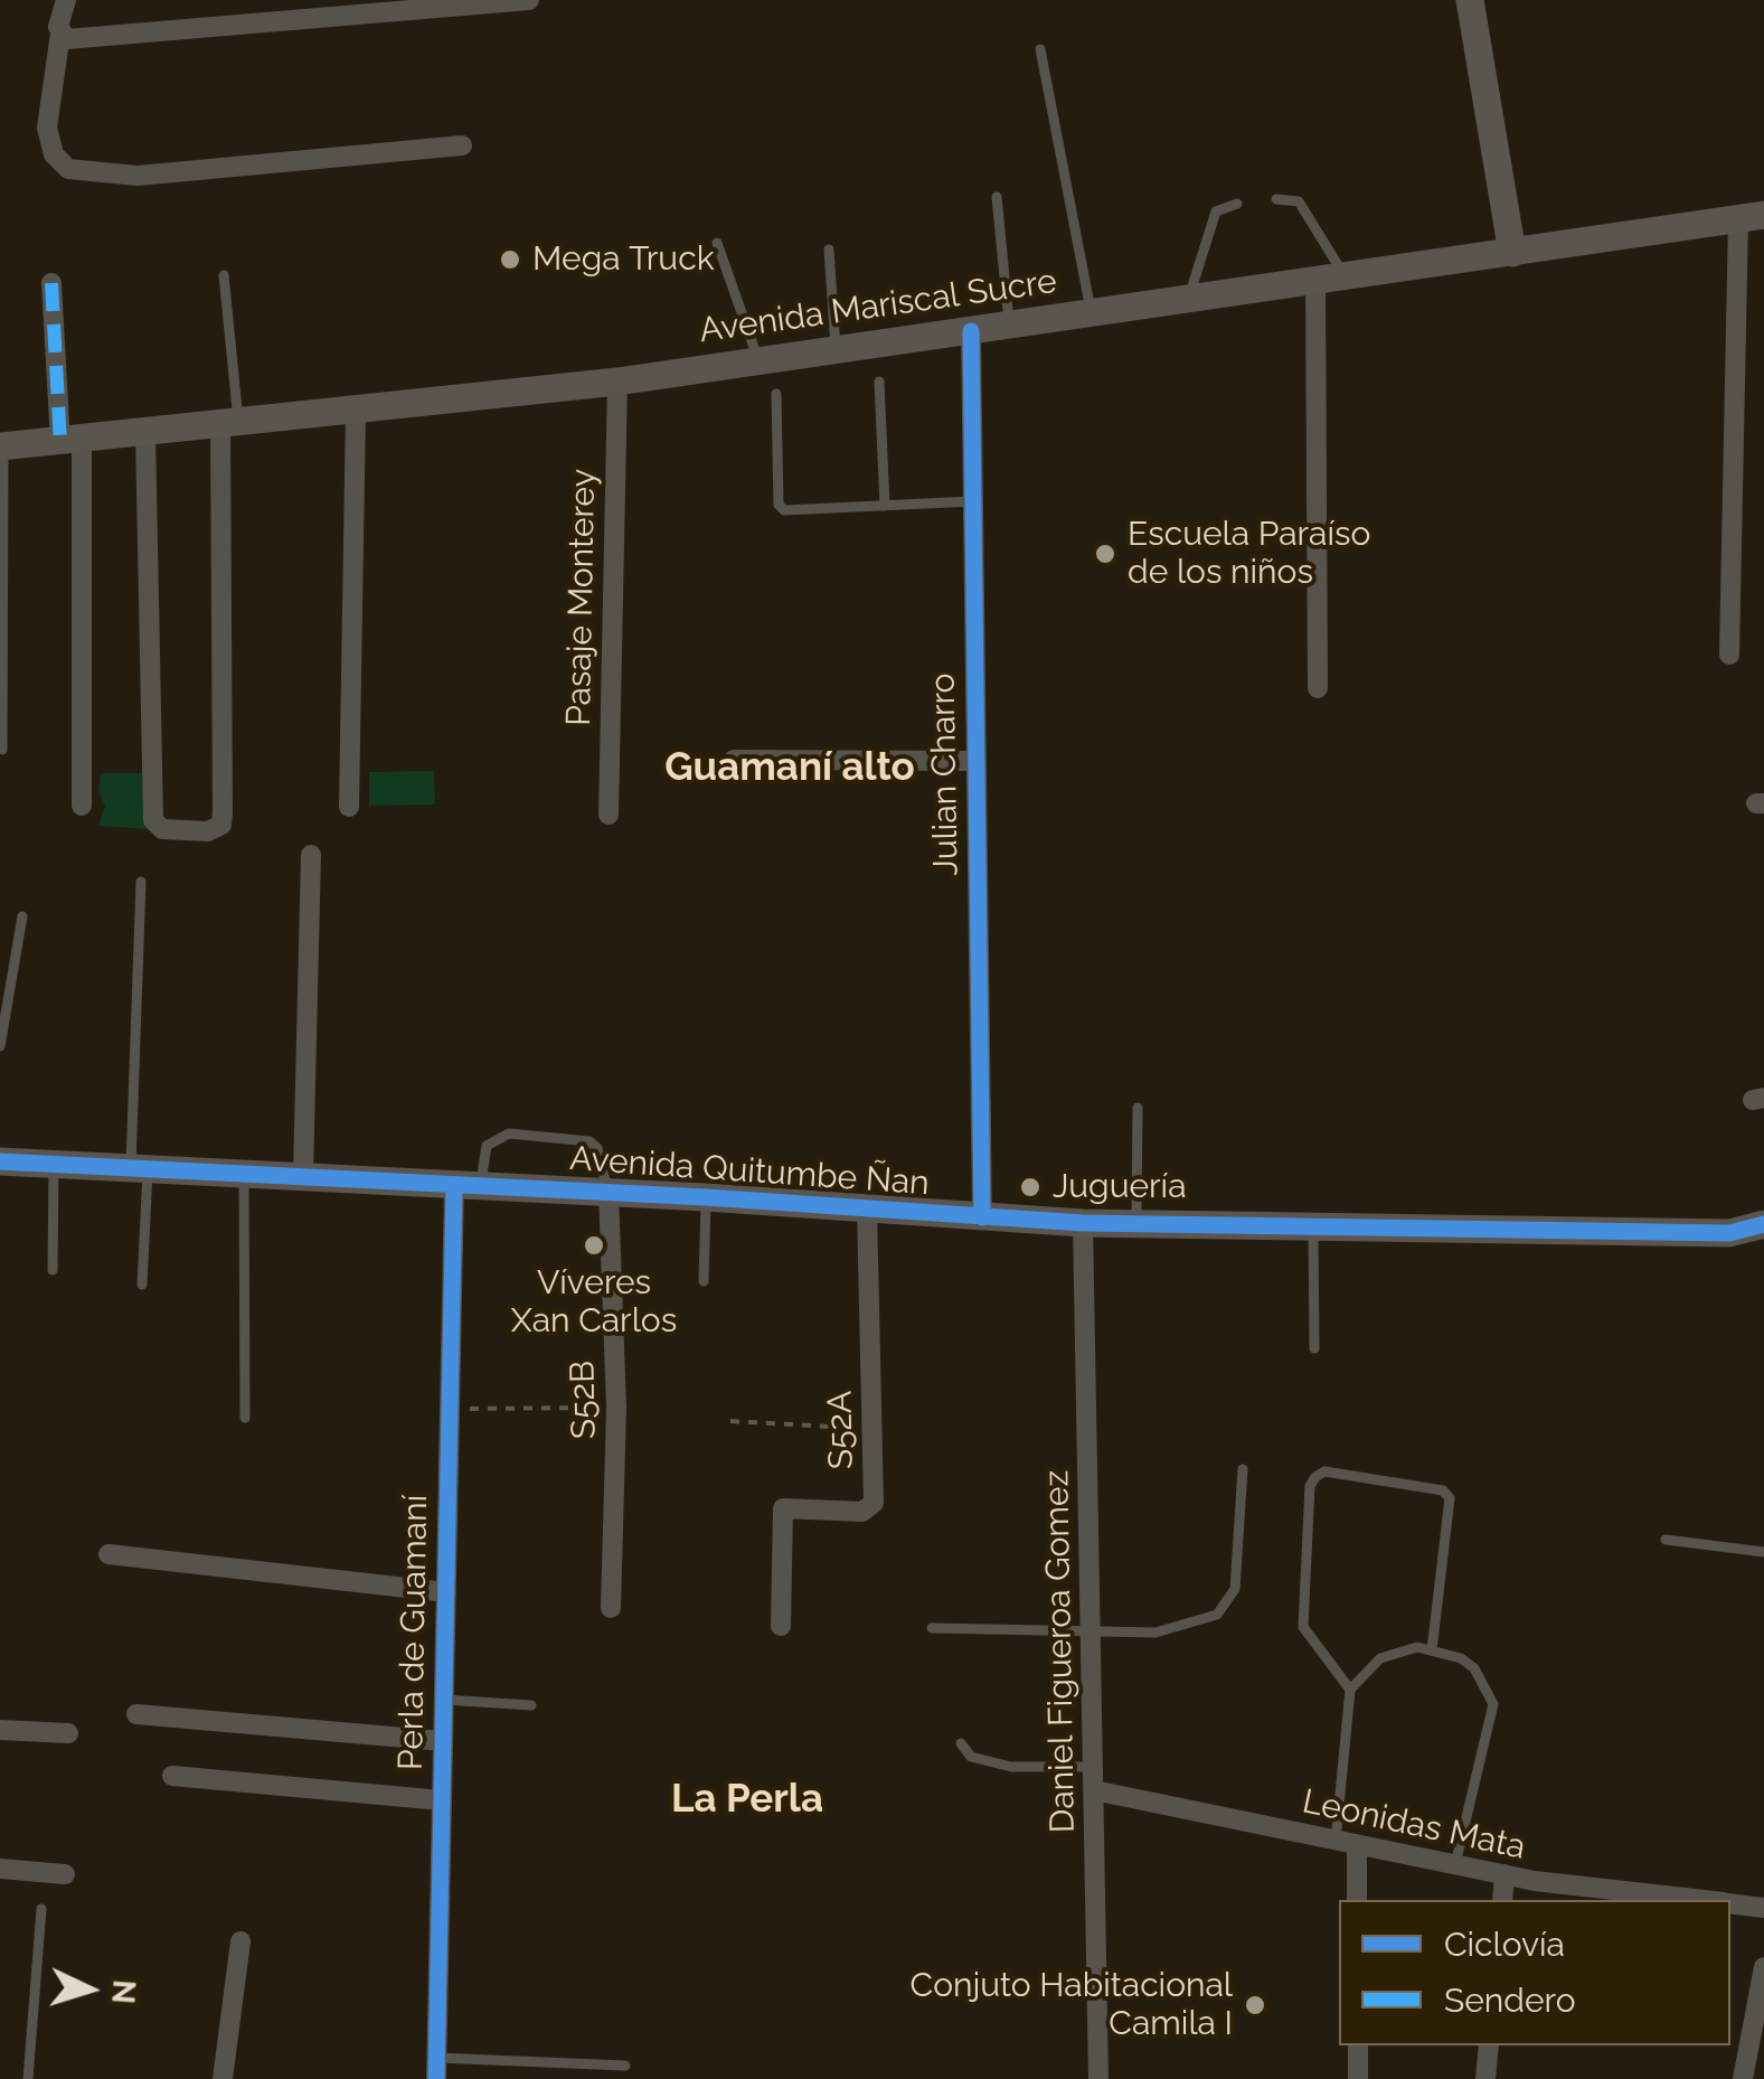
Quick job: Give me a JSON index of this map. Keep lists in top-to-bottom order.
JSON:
{
  "streets": {
    "street": [
      "Avenida Mariscal Sucre",
      "Pasaje Monterey",
      "Julian Charro",
      "Avenida Quitumbe Ñan",
      "S52B",
      "S52A",
      "Perla de Guamaní",
      "Daniel Figueroa Gomez",
      "Leonidas Mata"
    ]
  },
  "crossings": [
    ["Avenida Mariscal Sucre", "Pasaje Monterey"],
    ["Avenida Mariscal Sucre", "Julian Charro"],
    ["Julian Charro", "Avenida Quitumbe Ñan"],
    ["Avenida Quitumbe Ñan", "S52B"],
    ["Avenida Quitumbe Ñan", "S52A"],
    ["Avenida Quitumbe Ñan", "Perla de Guamaní"],
    ["Avenida Quitumbe Ñan", "Daniel Figueroa Gomez"],
    ["Daniel Figueroa Gomez", "Leonidas Mata"]
  ],
  "districts": ["Guamaní alto", "La Perla"],
  "places": [
    "Mega Truck",
    "Escuela Paraíso de los niños",
    "Juguería",
    "Víveres Xan Carlos",
    "Conjuto Habitacional Camila I"
  ],
  "legend": ["Ciclovía", "Sendero"],
  "north": "right"
}
